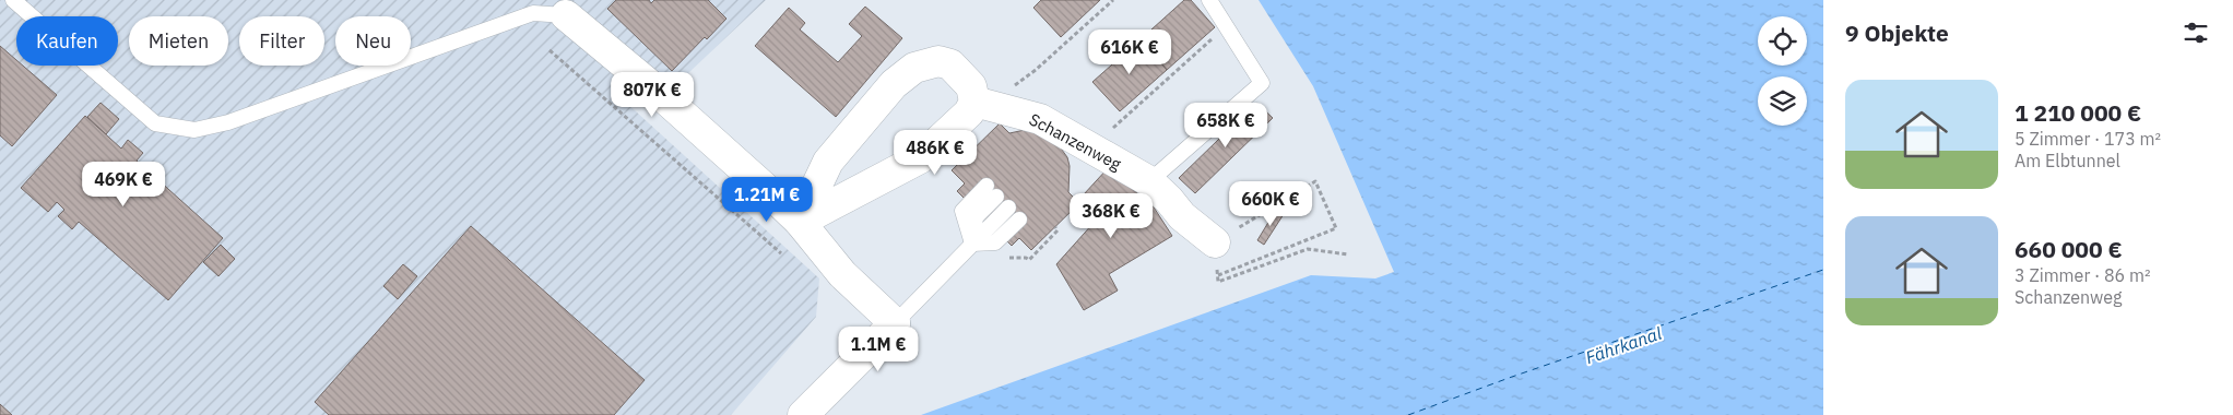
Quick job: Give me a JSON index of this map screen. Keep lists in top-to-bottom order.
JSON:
{
  "streets": {
    "street": ["Schanzenweg"]
  },
  "water": ["Fährkanal"],
  "page": {
    "heading": "9 Objekte",
    "chip": [
      "Kaufen",
      "Mieten",
      "Filter",
      "Neu"
    ],
    "price": [
      "616K €",
      "807K €",
      "658K €",
      "486K €",
      "469K €",
      "1.21M €",
      "660K €",
      "368K €",
      "1.1M €"
    ],
    "list": [
      {
        "name": "1 210 000 €",
        "note": "5 Zimmer · 173 m² · Am Elbtunnel"
      },
      {
        "name": "660 000 €",
        "note": "3 Zimmer · 86 m² · Schanzenweg"
      }
    ]
  }
}
